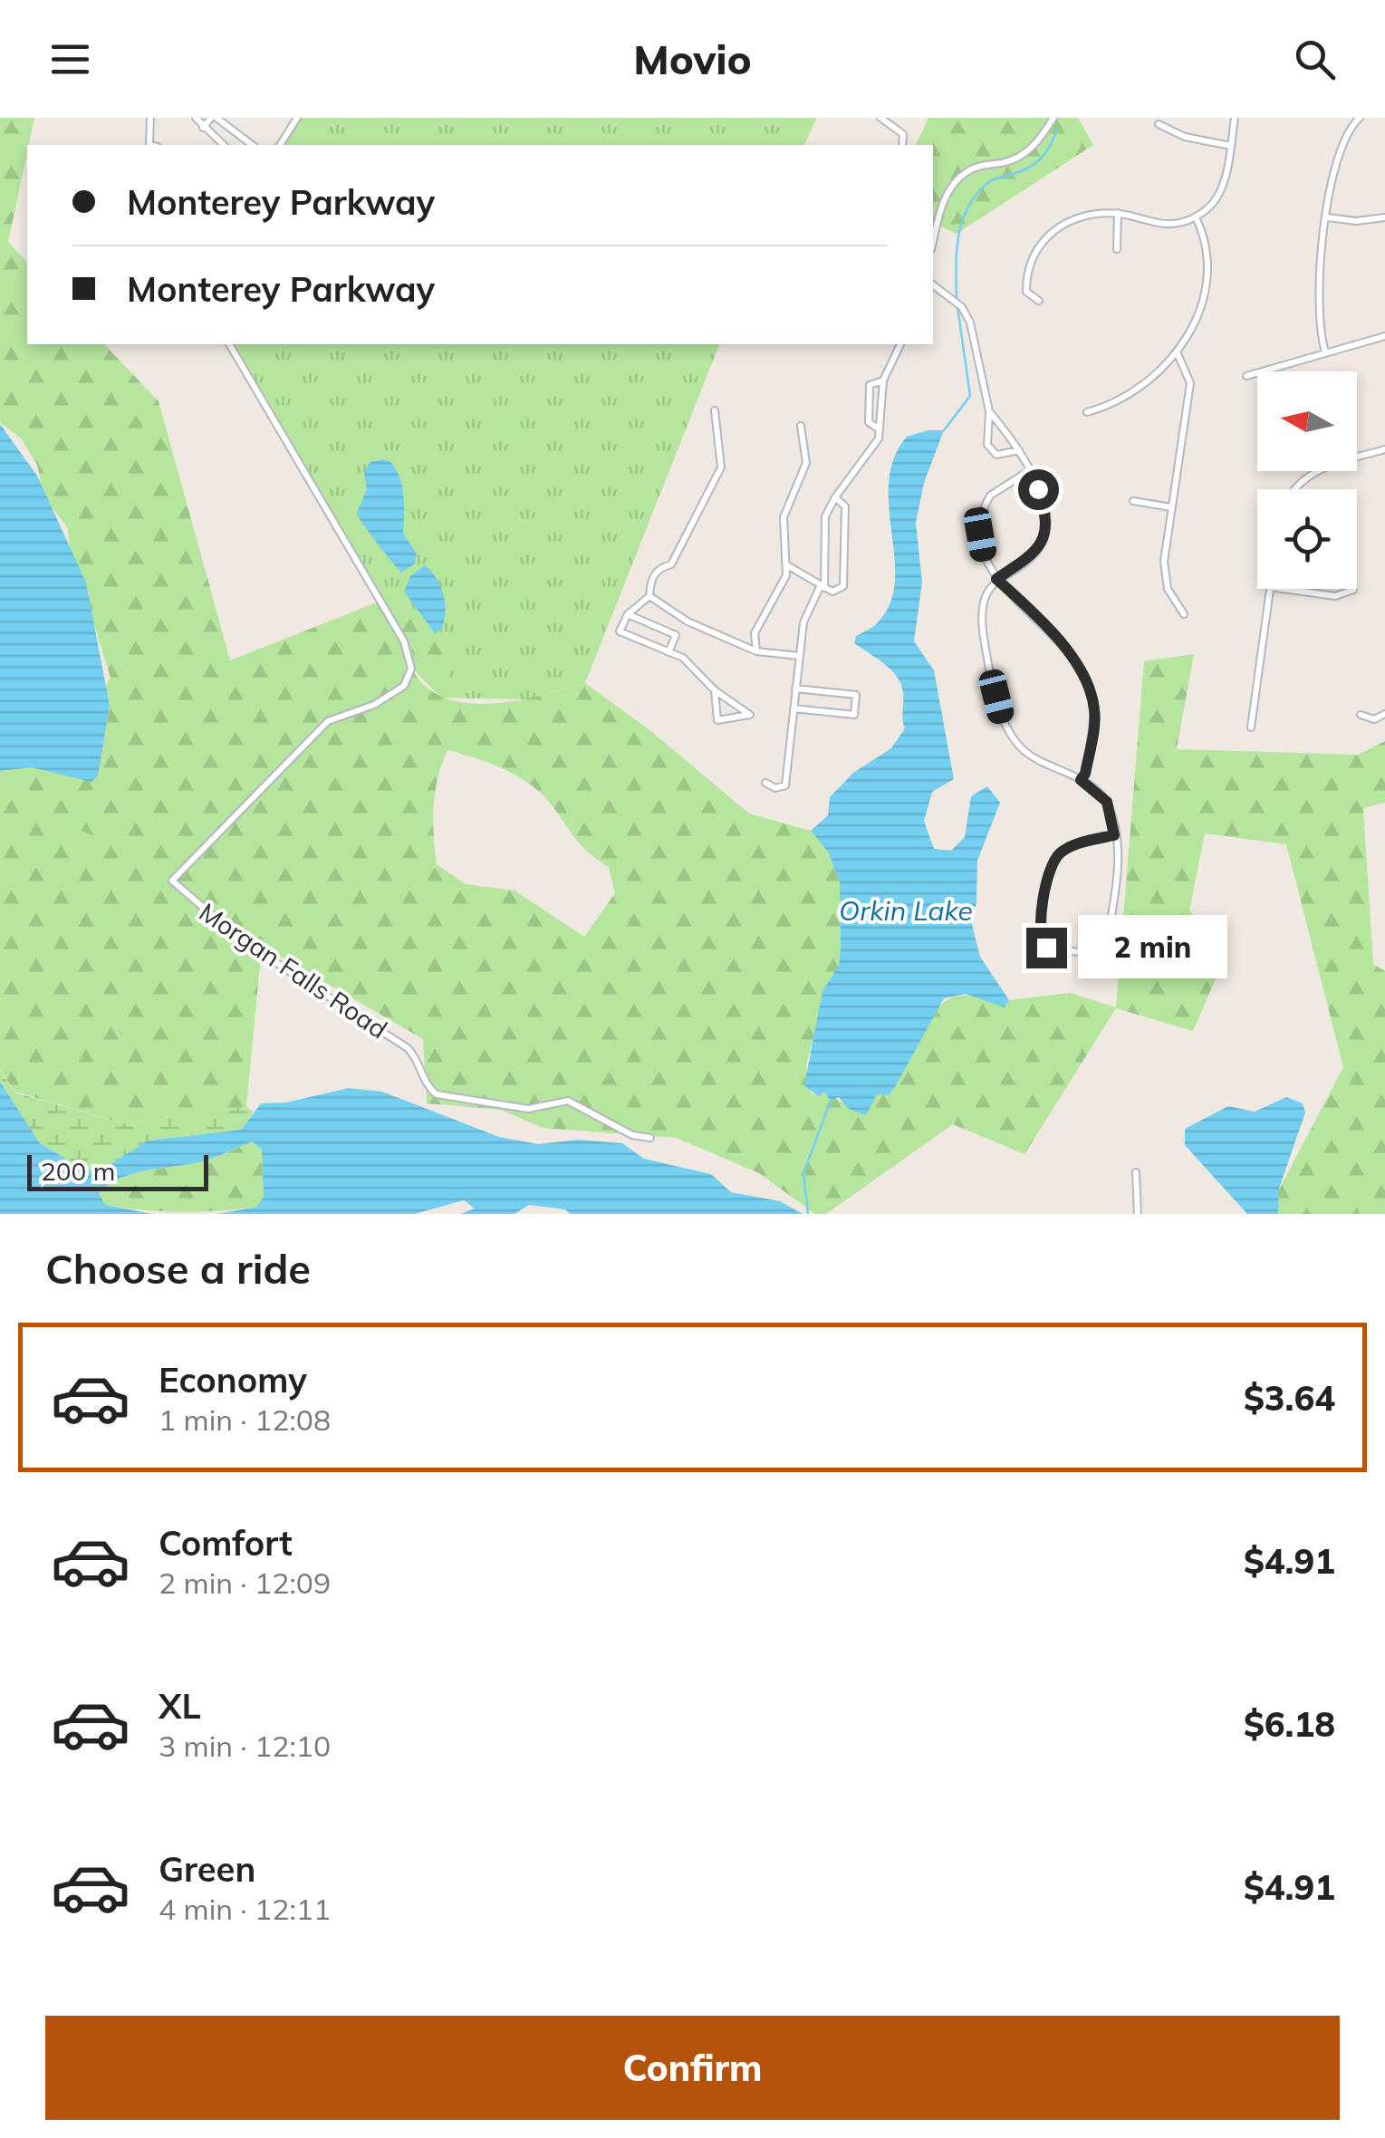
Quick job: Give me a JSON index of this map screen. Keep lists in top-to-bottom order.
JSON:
{
  "streets": {
    "street": ["Morgan Falls Road"]
  },
  "water": ["Orkin Lake"],
  "scale_bar": "200 m",
  "north": "left",
  "page": {
    "header": "Movio",
    "banner": ["Monterey Parkway", "Monterey Parkway"],
    "bubble": "2 min",
    "scale": "200 m",
    "heading": "Choose a ride",
    "list": [
      {
        "name": "Economy",
        "note": "1 min · 12:08",
        "value": "$3.64"
      },
      {
        "name": "Comfort",
        "note": "2 min · 12:09",
        "value": "$4.91"
      },
      {
        "name": "XL",
        "note": "3 min · 12:10",
        "value": "$6.18"
      },
      {
        "name": "Green",
        "note": "4 min · 12:11",
        "value": "$4.91"
      }
    ],
    "buttons": "Confirm"
  }
}
